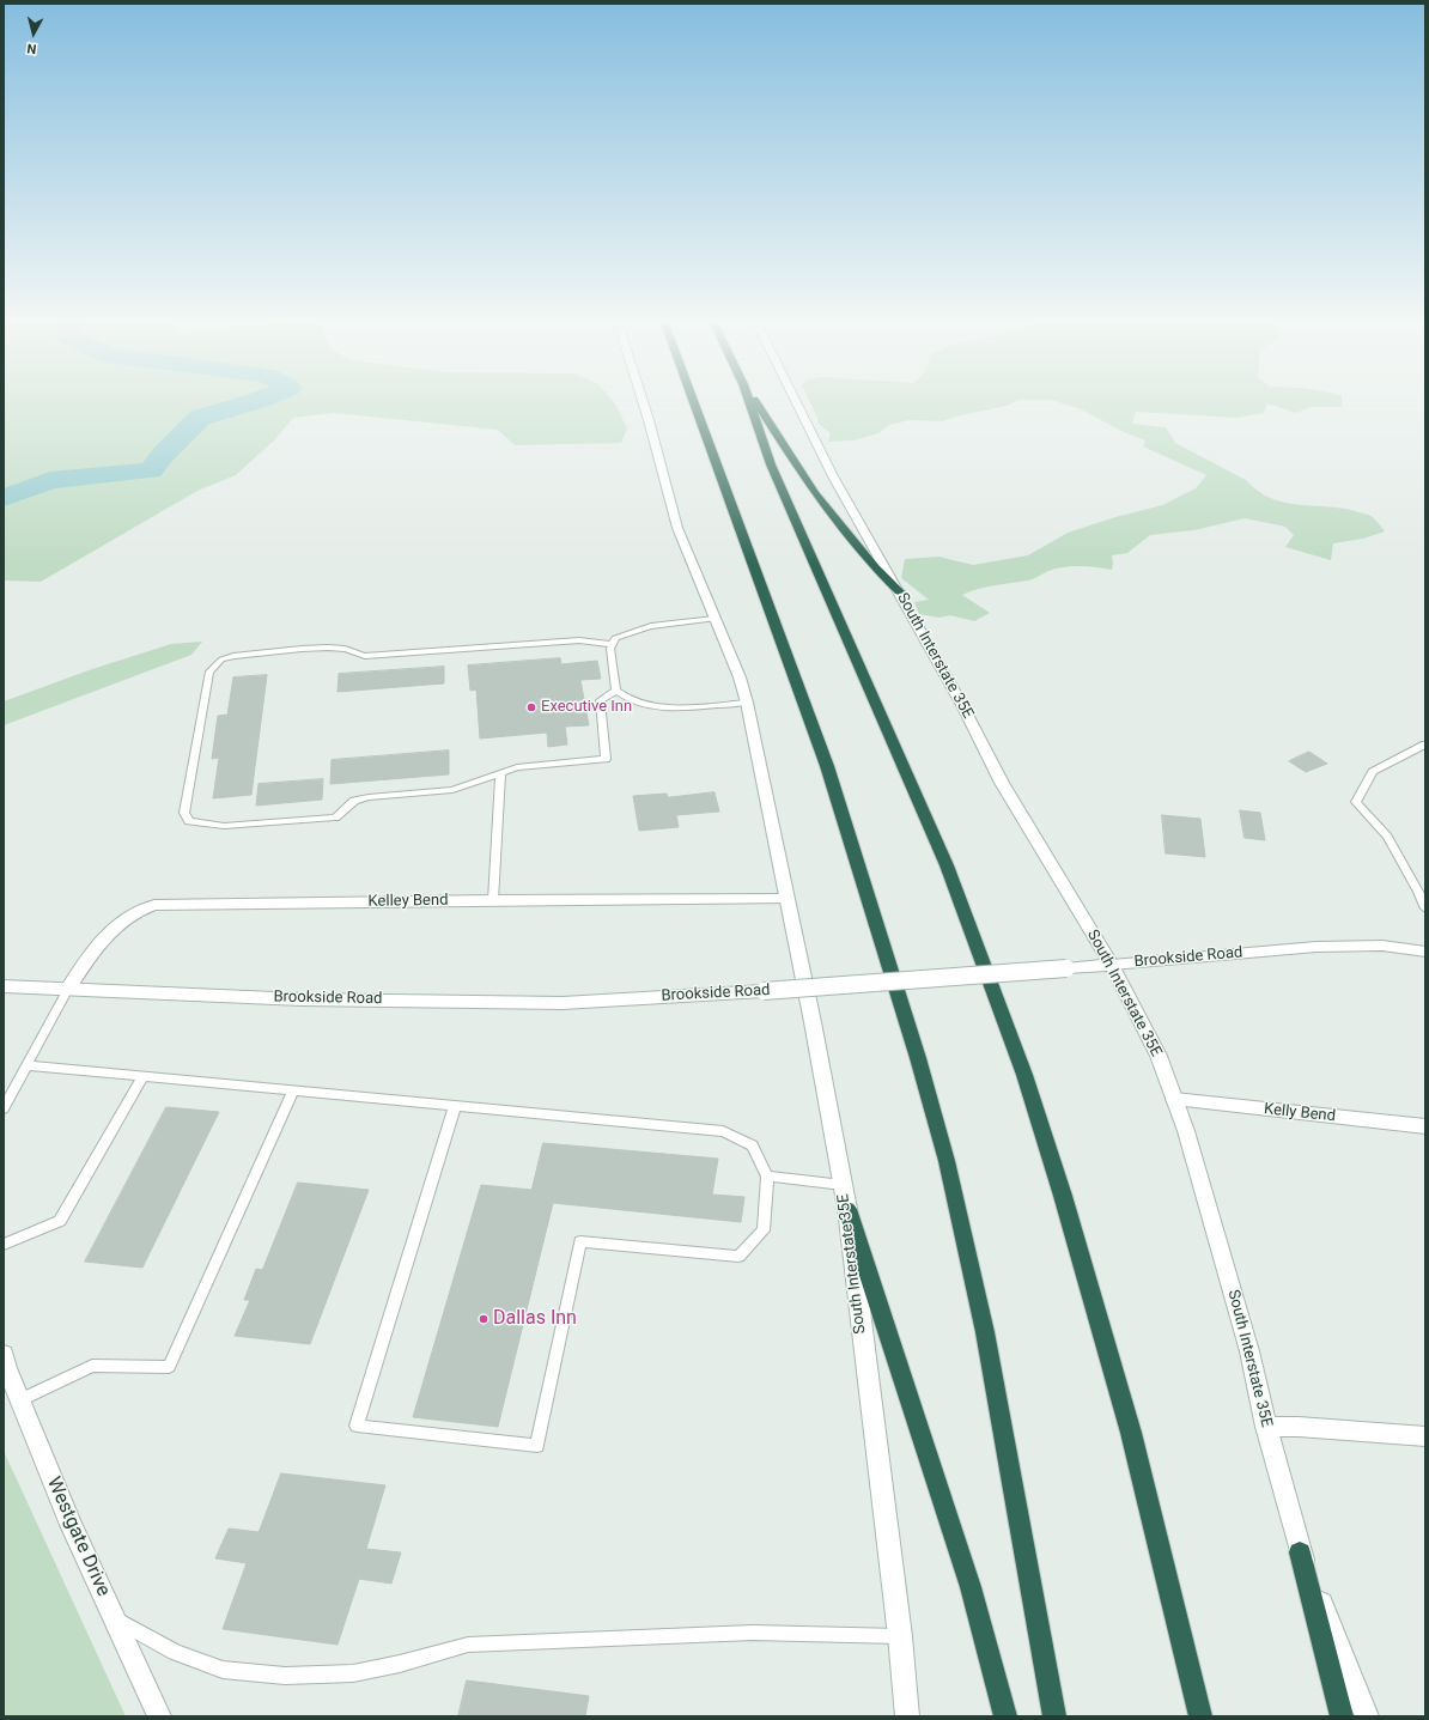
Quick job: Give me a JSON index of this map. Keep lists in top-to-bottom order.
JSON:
{
  "streets": {
    "main road": [
      "South Interstate 35E",
      "Kelley Bend",
      "Brookside Road",
      "Kelly Bend",
      "Westgate Drive"
    ]
  },
  "crossings": [
    ["South Interstate 35E", "Kelley Bend"],
    ["South Interstate 35E", "Brookside Road"],
    ["South Interstate 35E", "Kelly Bend"],
    ["Kelley Bend", "Brookside Road"]
  ],
  "places": ["Executive Inn", "Dallas Inn"],
  "north": "bottom"
}
